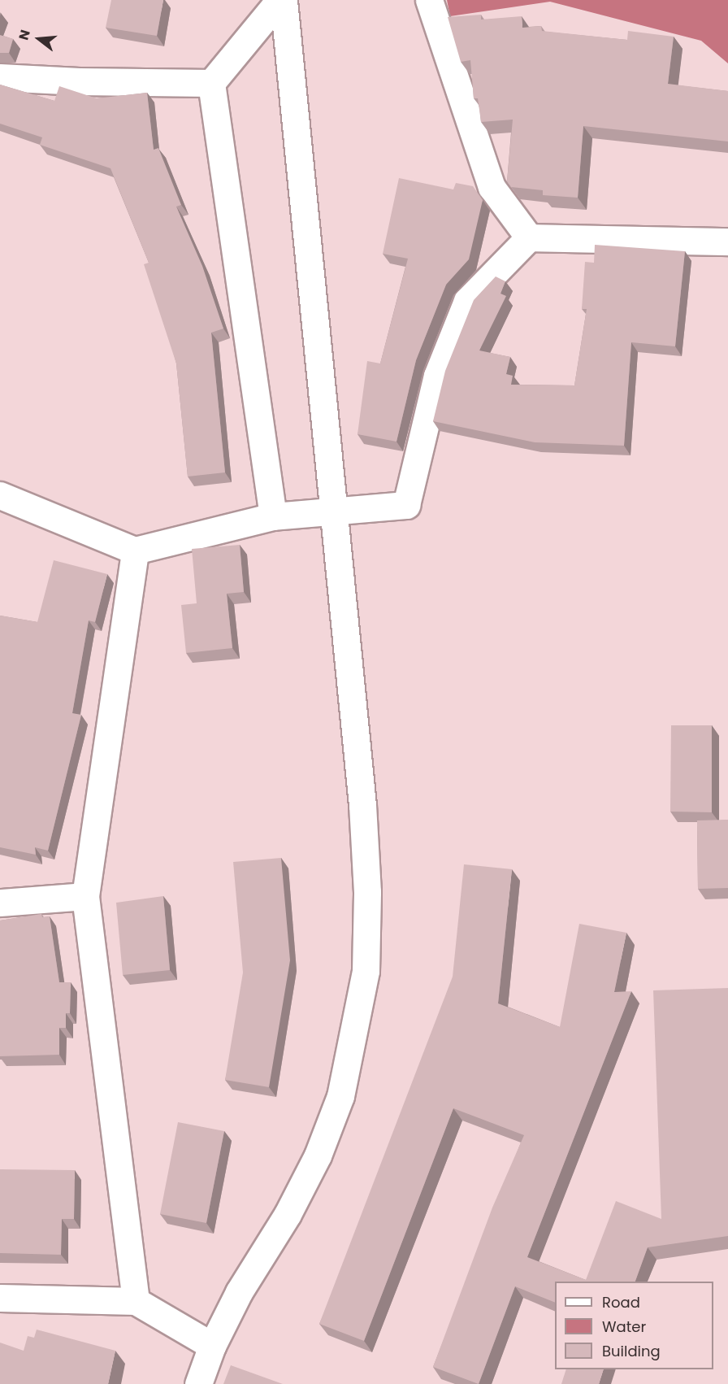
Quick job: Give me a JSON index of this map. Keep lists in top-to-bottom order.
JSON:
{
  "legend": ["Road", "Water", "Building"],
  "north": "left"
}
